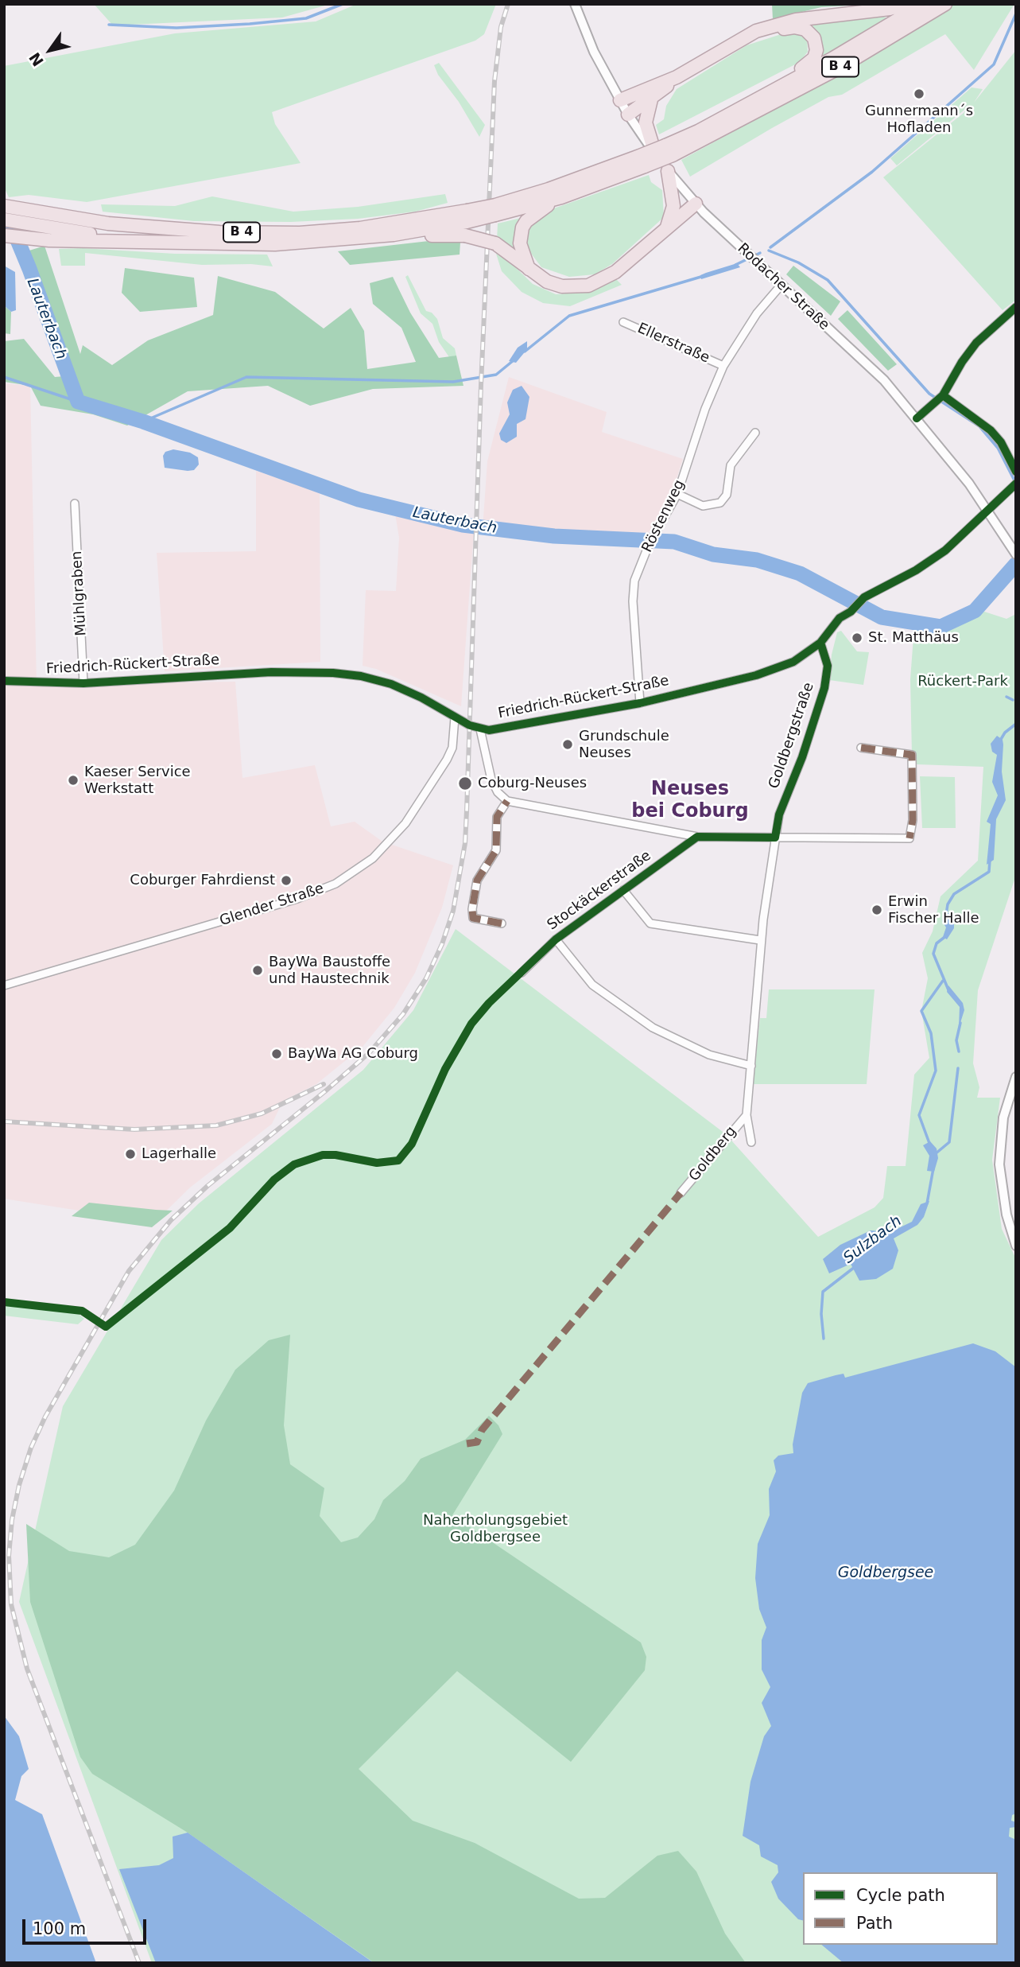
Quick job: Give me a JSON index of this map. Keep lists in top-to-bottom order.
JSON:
{
  "streets": {
    "highway": ["B 4"],
    "street": [
      "Rodacher Straße",
      "Ellerstraße",
      "Röstenweg",
      "Mühlgraben",
      "Friedrich-Rückert-Straße",
      "Goldbergstraße",
      "Stockäckerstraße",
      "Glender Straße",
      "Goldberg"
    ]
  },
  "crossings": [
    ["B 4", "Rodacher Straße"],
    ["Rodacher Straße", "Röstenweg"],
    ["Rodacher Straße", "Friedrich-Rückert-Straße"],
    ["Ellerstraße", "Röstenweg"],
    ["Röstenweg", "Friedrich-Rückert-Straße"],
    ["Mühlgraben", "Friedrich-Rückert-Straße"],
    ["Friedrich-Rückert-Straße", "Goldbergstraße"],
    ["Friedrich-Rückert-Straße", "Glender Straße"],
    ["Goldbergstraße", "Goldberg"]
  ],
  "districts": ["Neuses bei Coburg"],
  "water": ["Lauterbach", "Sulzbach", "Goldbergsee"],
  "parks": ["Rückert-Park", "Naherholungsgebiet Goldbergsee"],
  "places": [
    "Gunnermann´s Hofladen",
    "St. Matthäus",
    "Grundschule Neuses",
    "Kaeser Service Werkstatt",
    "Coburg-Neuses",
    "Coburger Fahrdienst",
    "Erwin Fischer Halle",
    "BayWa Baustoffe und Haustechnik",
    "BayWa AG Coburg",
    "Lagerhalle"
  ],
  "legend": ["Cycle path", "Path"],
  "scale_bar": "100 m",
  "north": "bottom left"
}
